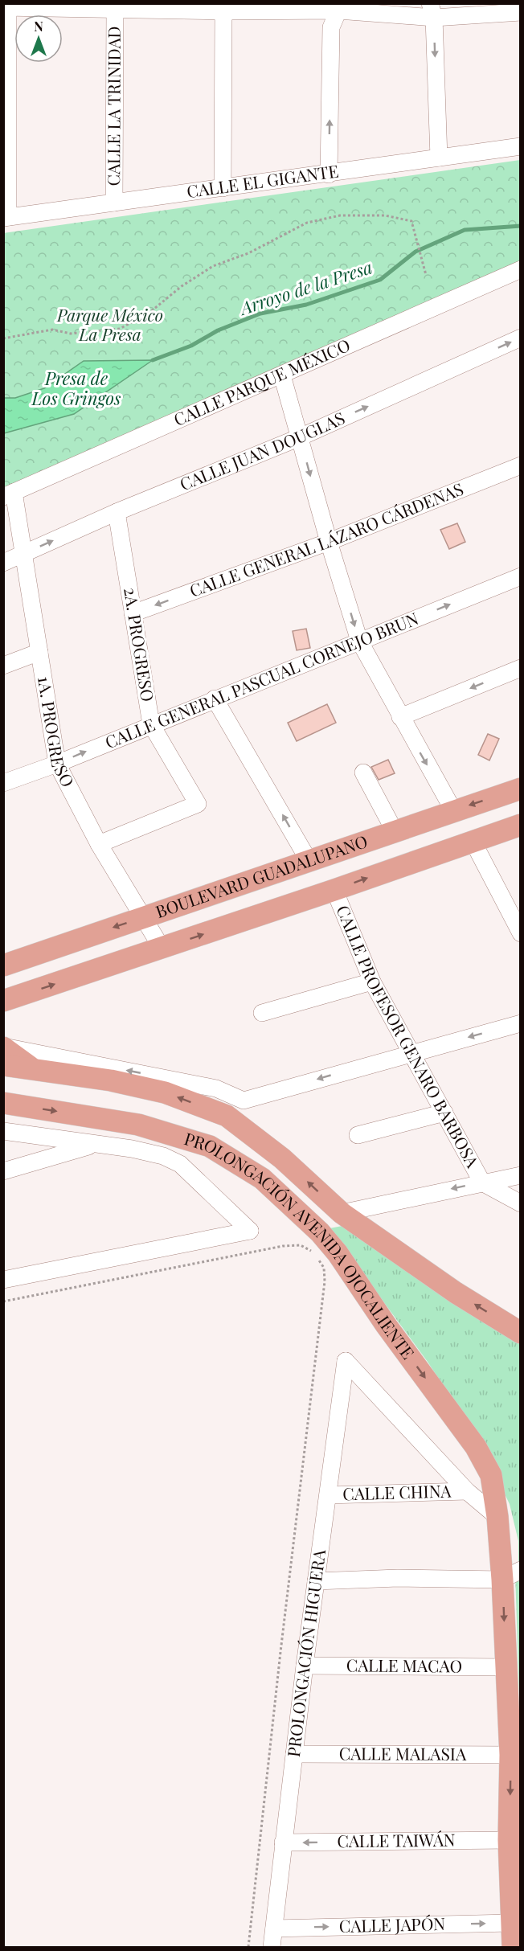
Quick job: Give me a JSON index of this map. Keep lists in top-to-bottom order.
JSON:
{
  "streets": {
    "main road": ["BOULEVARD GUADALUPANO", "PROLONGACIÓN AVENIDA OJOCALIENTE"],
    "street": [
      "CALLE LA TRINIDAD",
      "CALLE EL GIGANTE",
      "CALLE PARQUE MÉXICO",
      "CALLE JUAN DOUGLAS",
      "CALLE GENERAL LÁZARO CÁRDENAS",
      "2A. PROGRESO",
      "CALLE GENERAL PASCUAL CORNEJO BRUN",
      "1A. PROGRESO",
      "CALLE PROFESOR GENARO BARBOSA",
      "CALLE CHINA",
      "PROLONGACIÓN HIGUERA",
      "CALLE MACAO",
      "CALLE MALASIA",
      "CALLE TAIWÁN",
      "CALLE JAPÓN"
    ]
  },
  "crossings": [
    ["CALLE LA TRINIDAD", "CALLE EL GIGANTE"],
    ["CALLE PARQUE MÉXICO", "1A. PROGRESO"],
    ["CALLE JUAN DOUGLAS", "2A. PROGRESO"],
    ["CALLE JUAN DOUGLAS", "1A. PROGRESO"],
    ["CALLE GENERAL LÁZARO CÁRDENAS", "2A. PROGRESO"],
    ["2A. PROGRESO", "CALLE GENERAL PASCUAL CORNEJO BRUN"],
    ["2A. PROGRESO", "1A. PROGRESO"],
    ["CALLE GENERAL PASCUAL CORNEJO BRUN", "1A. PROGRESO"],
    ["1A. PROGRESO", "BOULEVARD GUADALUPANO"],
    ["BOULEVARD GUADALUPANO", "CALLE PROFESOR GENARO BARBOSA"],
    ["PROLONGACIÓN AVENIDA OJOCALIENTE", "CALLE MACAO"],
    ["PROLONGACIÓN AVENIDA OJOCALIENTE", "CALLE MALASIA"],
    ["PROLONGACIÓN AVENIDA OJOCALIENTE", "CALLE TAIWÁN"],
    ["PROLONGACIÓN AVENIDA OJOCALIENTE", "CALLE JAPÓN"],
    ["CALLE CHINA", "PROLONGACIÓN HIGUERA"],
    ["PROLONGACIÓN HIGUERA", "CALLE MACAO"],
    ["PROLONGACIÓN HIGUERA", "CALLE MALASIA"],
    ["PROLONGACIÓN HIGUERA", "CALLE TAIWÁN"],
    ["PROLONGACIÓN HIGUERA", "CALLE JAPÓN"]
  ],
  "one_way": [
    "CALLE JUAN DOUGLAS",
    "CALLE GENERAL LÁZARO CÁRDENAS",
    "PROLONGACIÓN AVENIDA OJOCALIENTE",
    "CALLE TAIWÁN",
    "CALLE JAPÓN"
  ],
  "water": ["Arroyo de la Presa", "Presa de Los Gringos"],
  "parks": ["Parque México La Presa"],
  "north": "top"
}
